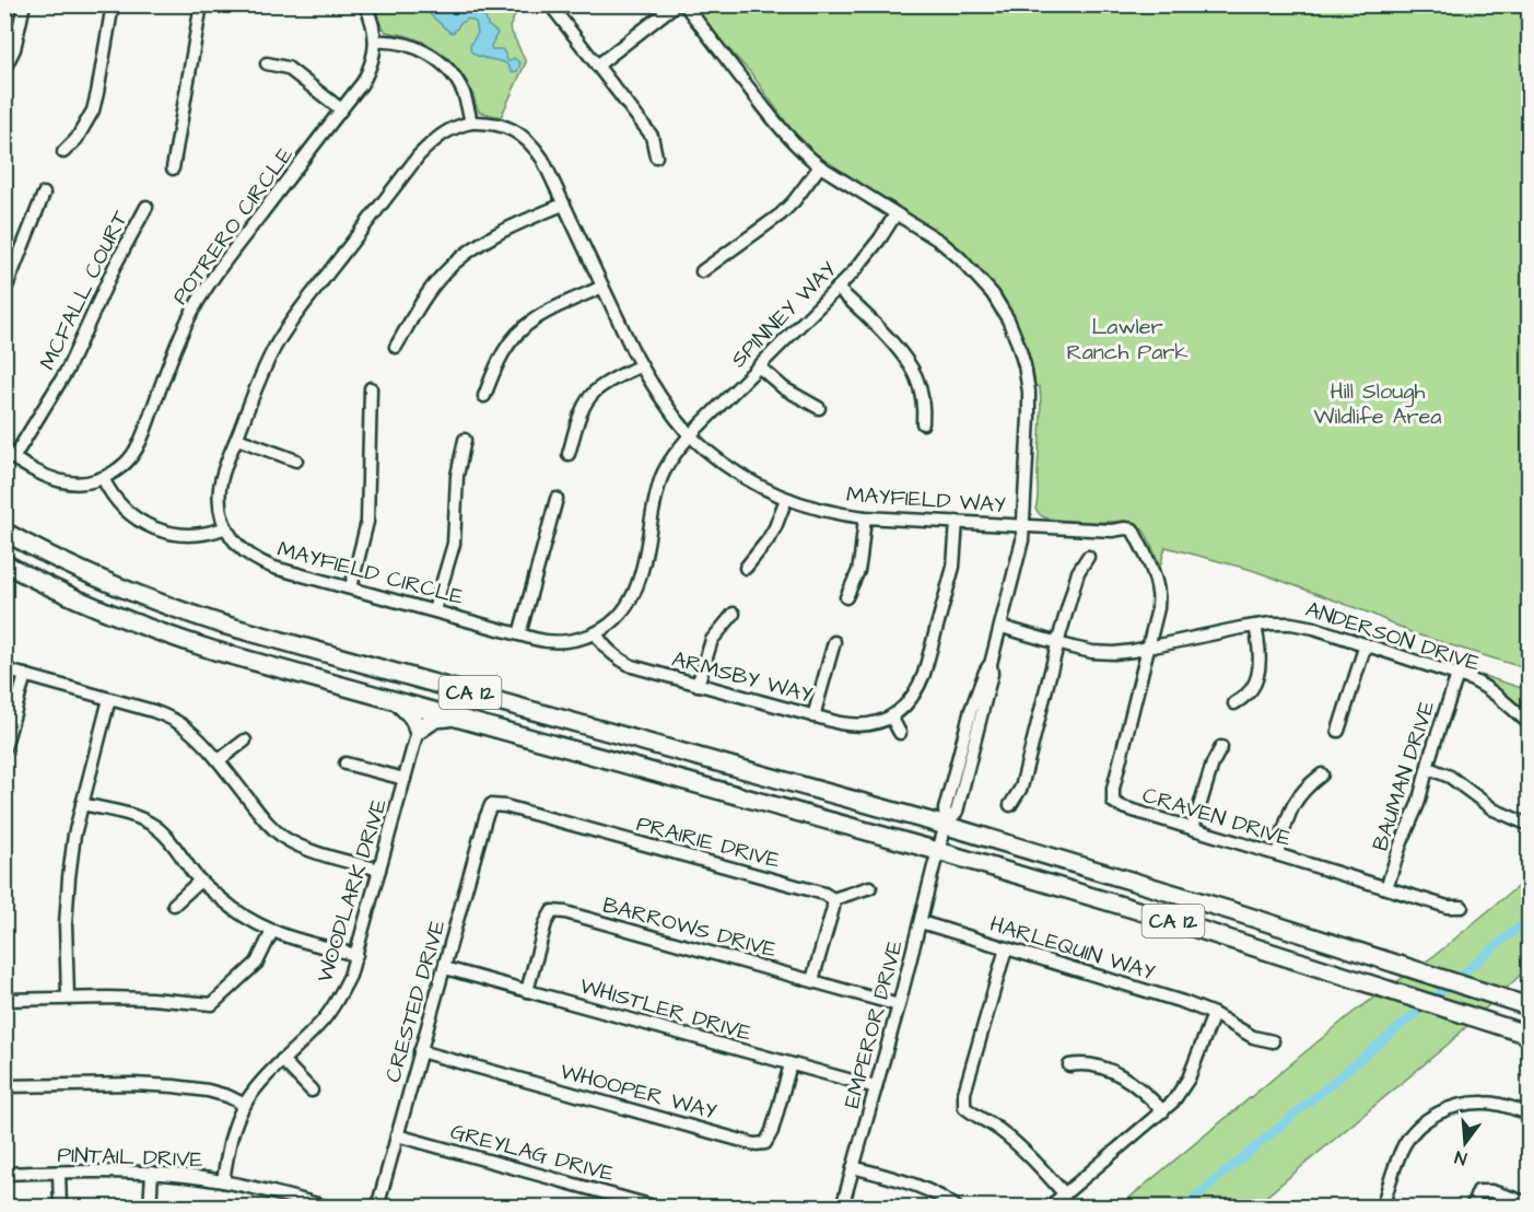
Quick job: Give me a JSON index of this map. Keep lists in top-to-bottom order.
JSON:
{
  "streets": {
    "highway": ["CA 12"],
    "street": [
      "POTRERO CIRCLE",
      "MCFALL COURT",
      "SPINNEY WAY",
      "MAYFIELD WAY",
      "MAYFIELD CIRCLE",
      "ANDERSON DRIVE",
      "ARMSBY WAY",
      "BAUMAN DRIVE",
      "CRAVEN DRIVE",
      "PRAIRIE DRIVE",
      "WOODLARK DRIVE",
      "BARROWS DRIVE",
      "HARLEQUIN WAY",
      "CRESTED DRIVE",
      "WHISTLER DRIVE",
      "EMPEROR DRIVE",
      "WHOOPER WAY",
      "GREYLAG DRIVE",
      "PINTAIL DRIVE"
    ]
  },
  "crossings": [
    ["POTRERO CIRCLE", "MCFALL COURT"],
    ["SPINNEY WAY", "MAYFIELD WAY"],
    ["SPINNEY WAY", "MAYFIELD CIRCLE"],
    ["SPINNEY WAY", "EMPEROR DRIVE"],
    ["MAYFIELD WAY", "MAYFIELD CIRCLE"],
    ["MAYFIELD WAY", "ANDERSON DRIVE"],
    ["MAYFIELD WAY", "CRAVEN DRIVE"],
    ["MAYFIELD WAY", "EMPEROR DRIVE"],
    ["MAYFIELD CIRCLE", "ARMSBY WAY"],
    ["ANDERSON DRIVE", "BAUMAN DRIVE"],
    ["ANDERSON DRIVE", "CRAVEN DRIVE"],
    ["ANDERSON DRIVE", "EMPEROR DRIVE"],
    ["CA 12", "EMPEROR DRIVE"],
    ["BAUMAN DRIVE", "CRAVEN DRIVE"],
    ["PRAIRIE DRIVE", "CRESTED DRIVE"],
    ["WOODLARK DRIVE", "PINTAIL DRIVE"],
    ["BARROWS DRIVE", "WHISTLER DRIVE"],
    ["BARROWS DRIVE", "EMPEROR DRIVE"],
    ["HARLEQUIN WAY", "EMPEROR DRIVE"],
    ["CRESTED DRIVE", "WHISTLER DRIVE"],
    ["CRESTED DRIVE", "WHOOPER WAY"],
    ["CRESTED DRIVE", "GREYLAG DRIVE"],
    ["WHISTLER DRIVE", "EMPEROR DRIVE"],
    ["WHISTLER DRIVE", "WHOOPER WAY"]
  ],
  "parks": ["Lawler Ranch Park", "Hill Slough Wildlife Area"],
  "north": "bottom"
}
